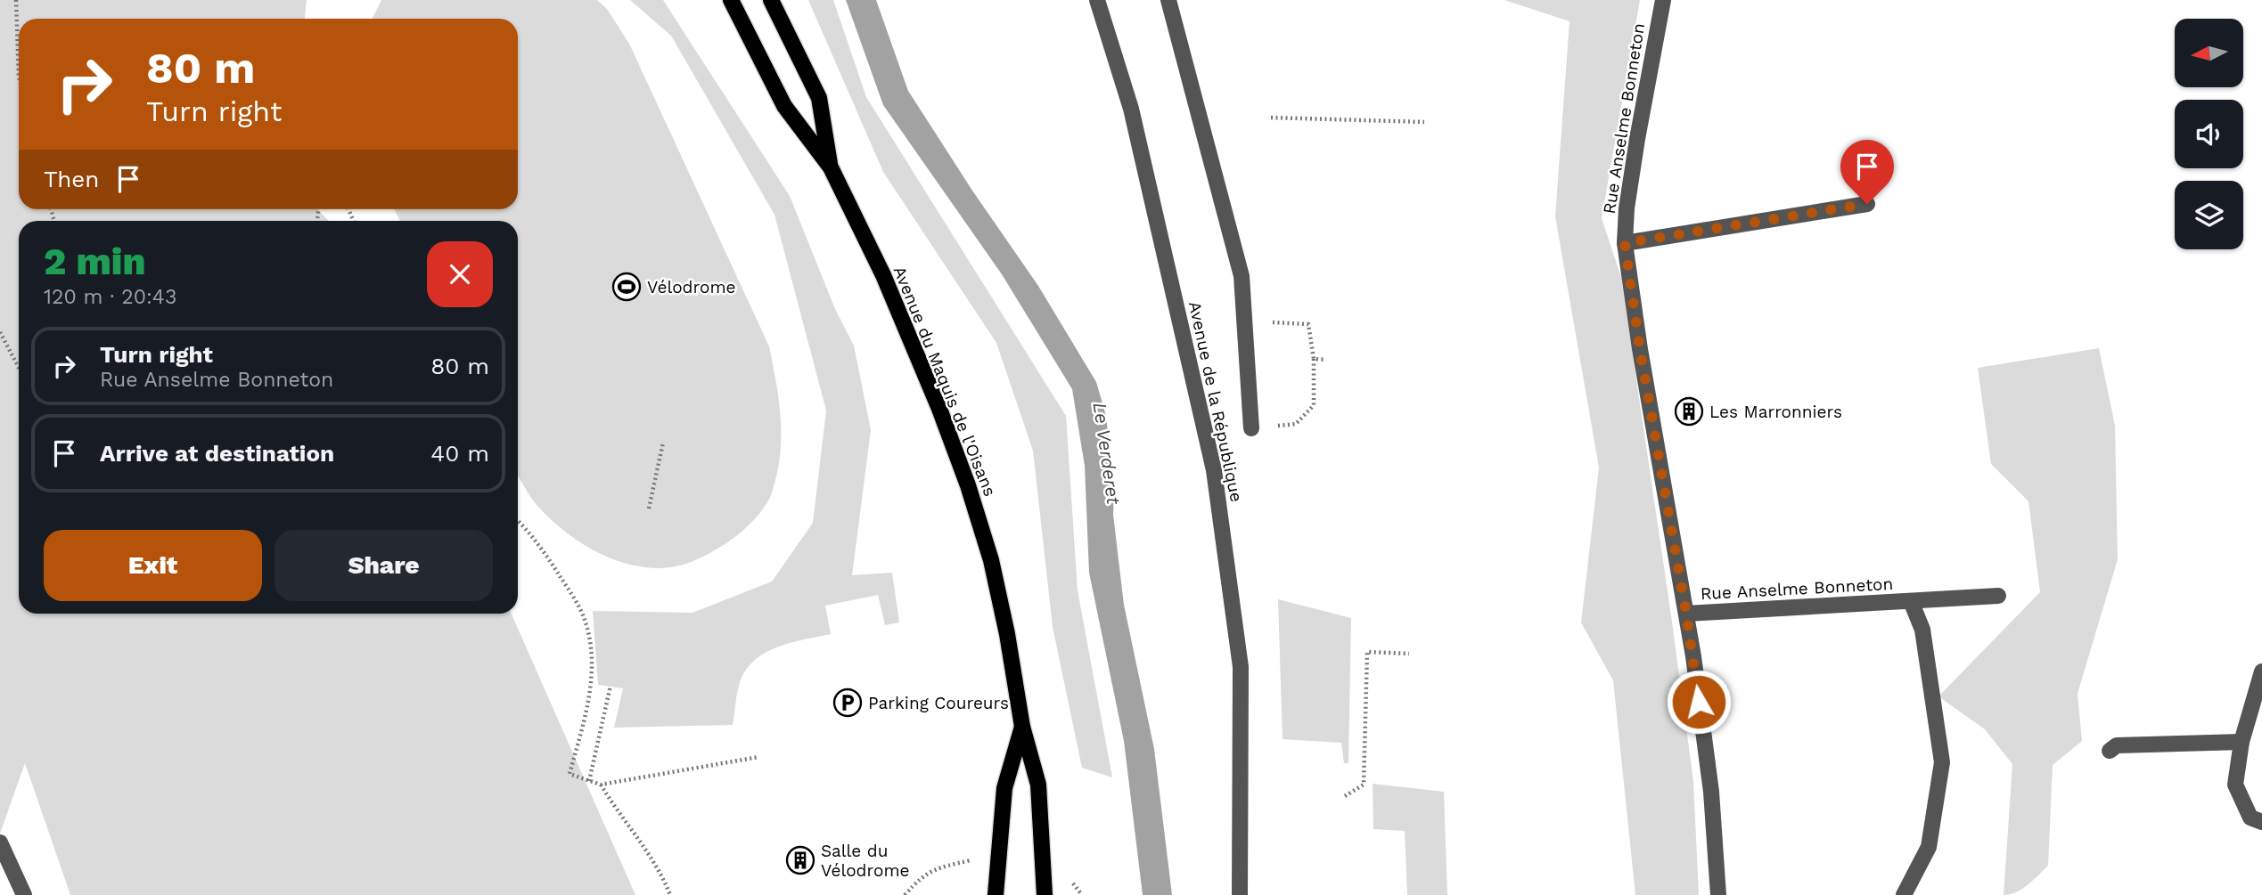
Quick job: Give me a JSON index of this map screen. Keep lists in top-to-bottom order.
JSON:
{
  "streets": {
    "main road": ["Avenue du Maquis de l'Oisans"],
    "street": ["Rue Anselme Bonneton", "Avenue de la République"]
  },
  "water": ["Le Verderet"],
  "places": {
    "sports": ["Vélodrome"],
    "building": ["Les Marronniers", "Salle du Vélodrome"],
    "parking": ["Parking Coureurs"]
  },
  "north": "left",
  "page": {
    "turn": ["80 m", "Turn right"],
    "then": "Then",
    "heading": ["2 min", "120 m · 20:43"],
    "list": [
      {
        "name": "Turn right",
        "note": "Rue Anselme Bonneton",
        "value": "80 m"
      },
      {
        "name": "Arrive at destination",
        "value": "40 m"
      }
    ],
    "buttons": ["Exit", "Share"]
  }
}
